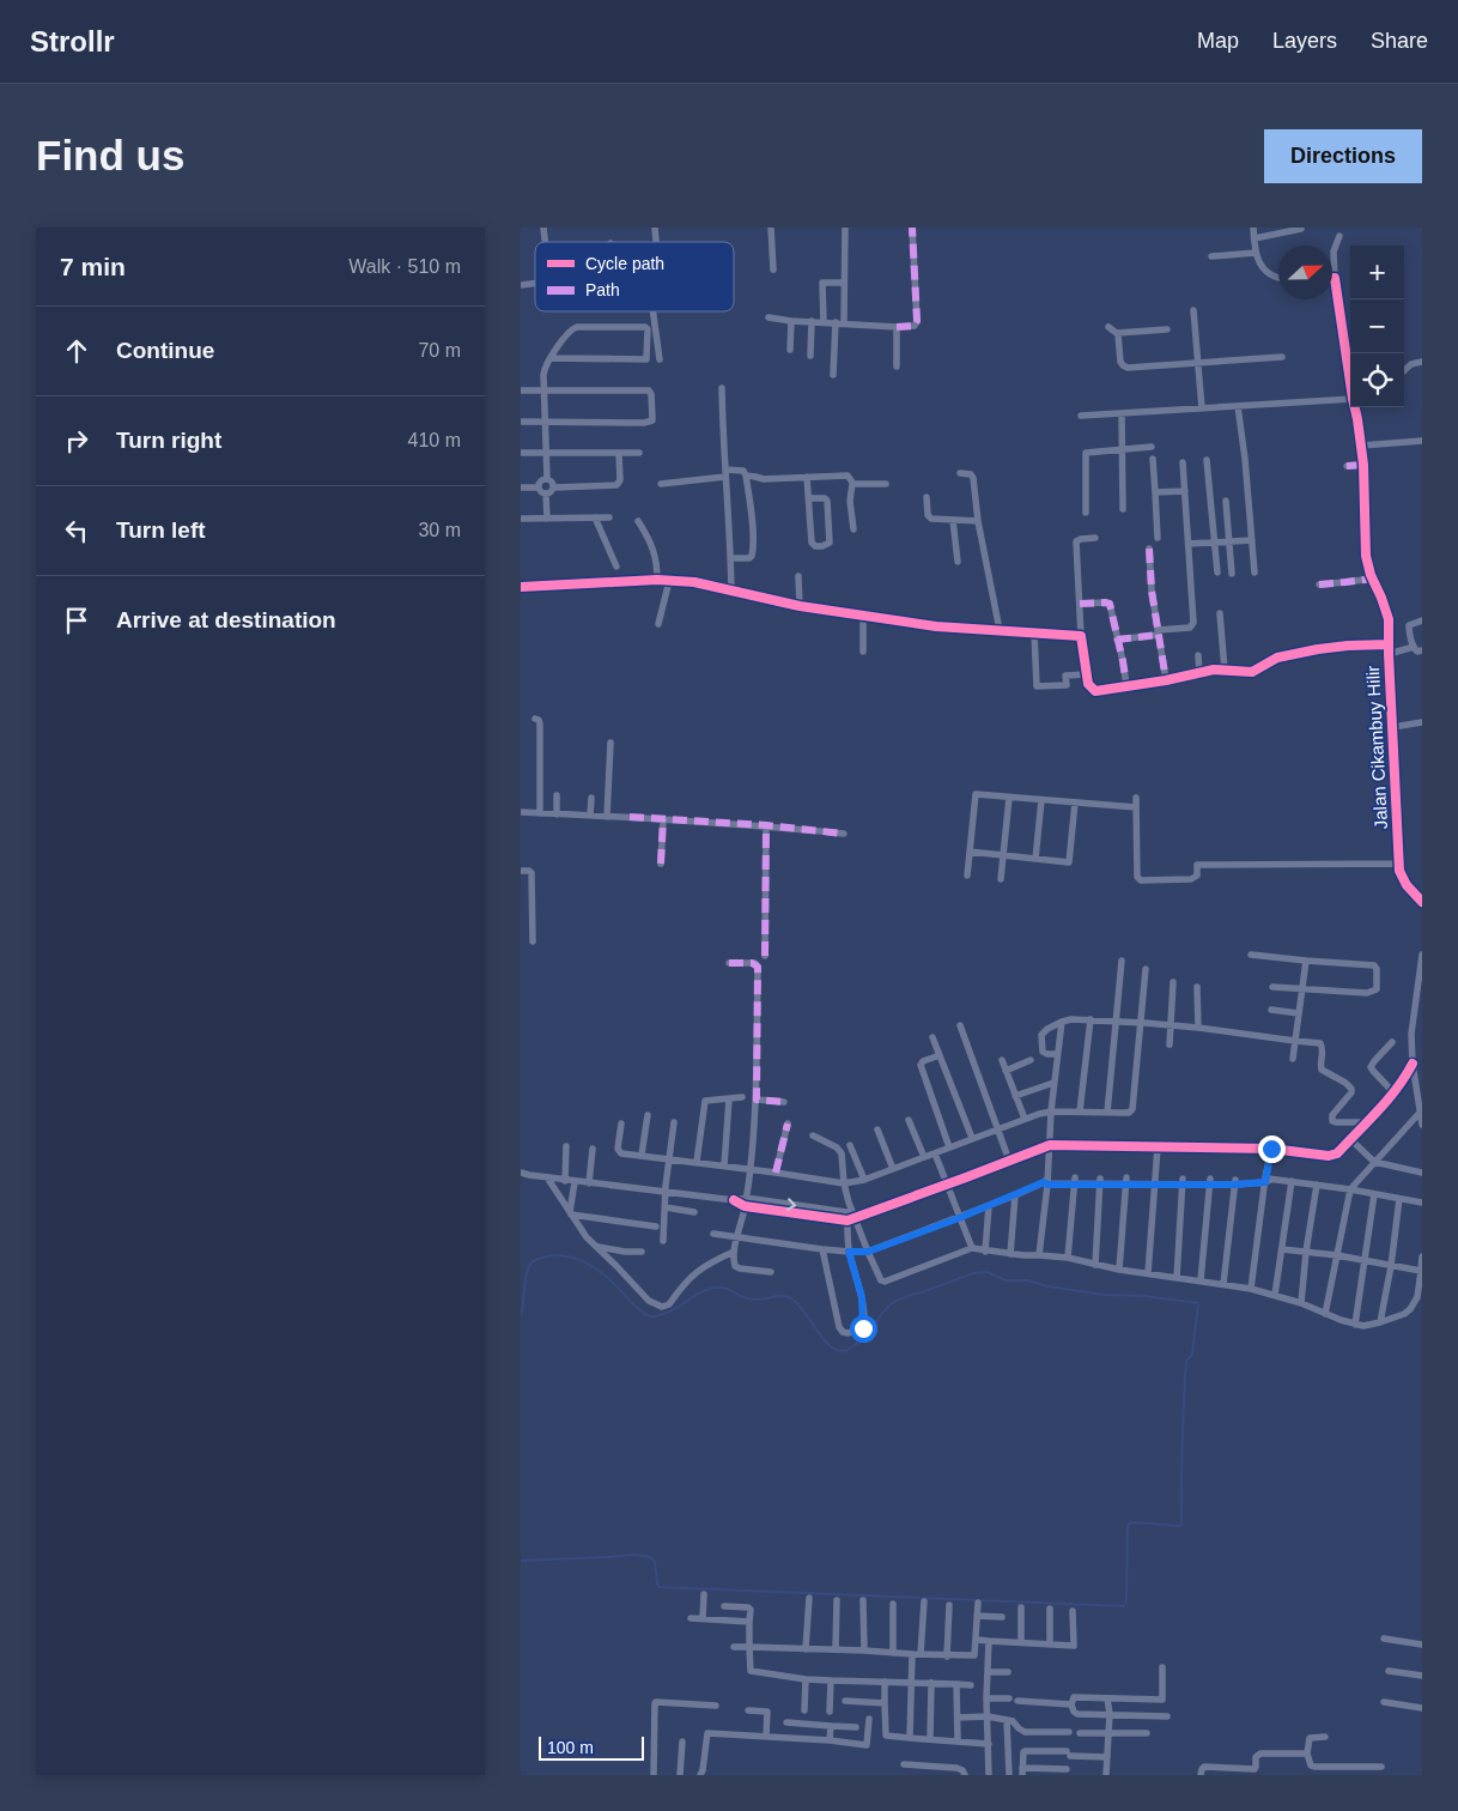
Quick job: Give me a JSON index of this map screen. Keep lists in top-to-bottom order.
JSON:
{
  "streets": {
    "street": ["Jalan Cikambuy Hilir"]
  },
  "legend": ["Cycle path", "Path"],
  "scale_bar": "100 m",
  "north": "right",
  "page": {
    "header": "Strollr",
    "nav": ["Map", "Layers", "Share"],
    "buttons": "Directions",
    "title": "Find us",
    "heading": ["7 min", "Walk · 510 m"],
    "map_buttons": ["+", "−"],
    "list": [
      ["Continue", "70 m"],
      ["Turn right", "410 m"],
      ["Turn left", "30 m"],
      "Arrive at destination"
    ],
    "scale": "100 m"
  }
}
